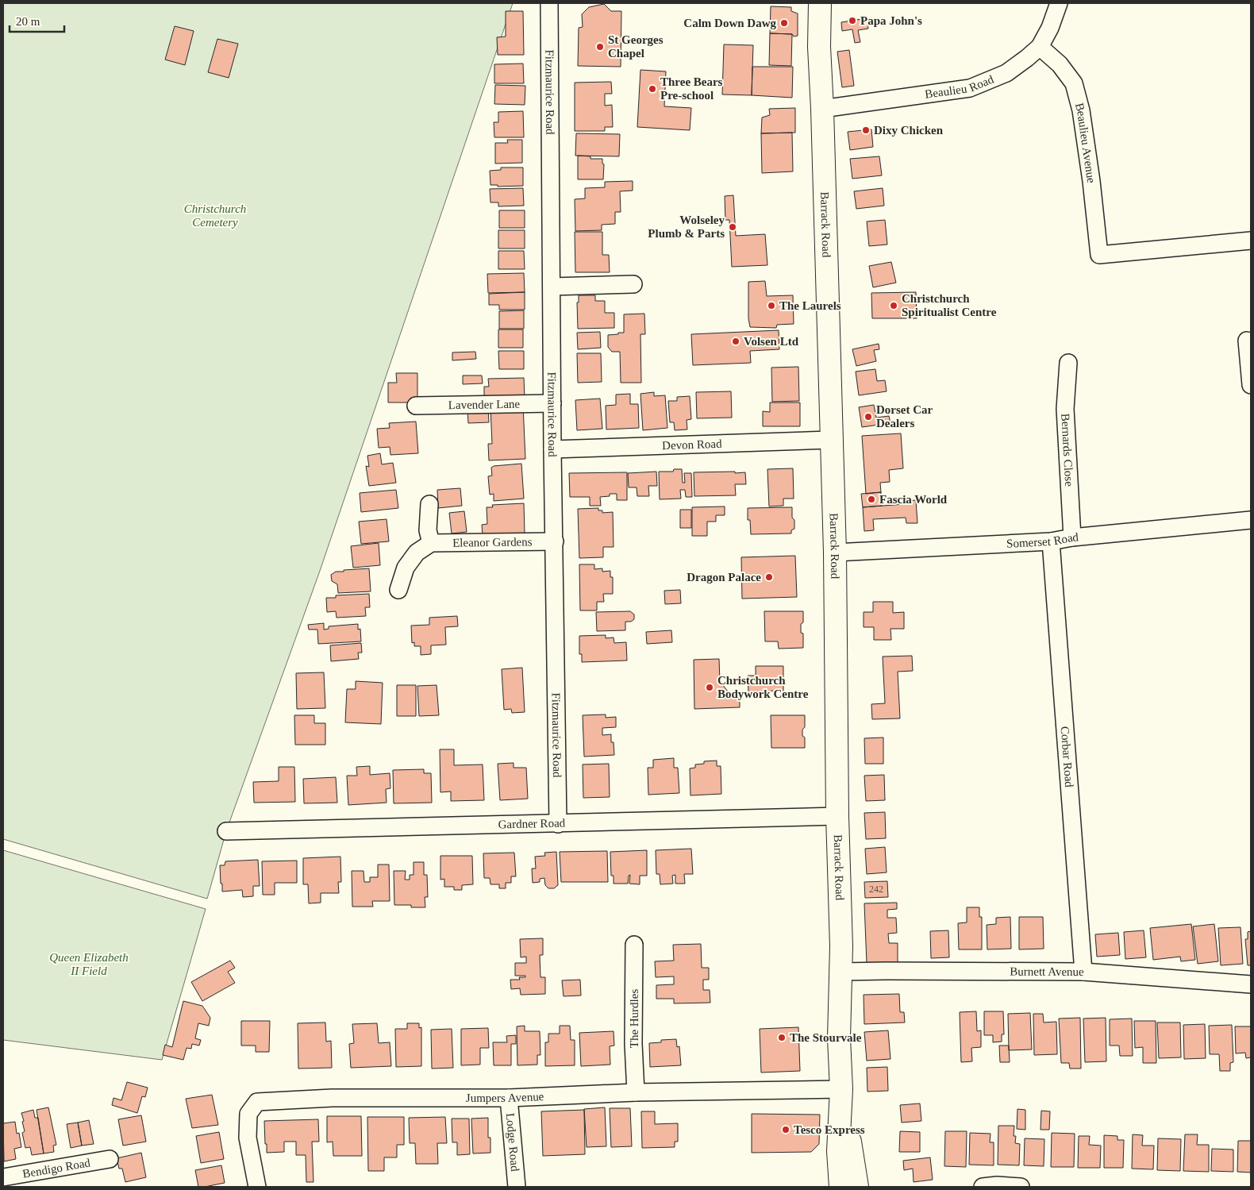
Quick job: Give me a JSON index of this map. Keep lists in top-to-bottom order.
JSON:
{
  "streets": {
    "main road": ["Barrack Road"],
    "street": [
      "Beaulieu Road",
      "Fitzmaurice Road",
      "Beaulieu Avenue",
      "Lavender Lane",
      "Devon Road",
      "Bernards Close",
      "Somerset Road",
      "Eleanor Gardens",
      "Corbar Road",
      "Gardner Road",
      "Burnett Avenue",
      "The Hurdles",
      "Jumpers Avenue",
      "Lodge Road",
      "Bendigo Road"
    ]
  },
  "crossings": [
    ["Beaulieu Road", "Beaulieu Avenue"],
    ["Beaulieu Road", "Barrack Road"],
    ["Fitzmaurice Road", "Lavender Lane"],
    ["Fitzmaurice Road", "Devon Road"],
    ["Fitzmaurice Road", "Eleanor Gardens"],
    ["Fitzmaurice Road", "Gardner Road"],
    ["Barrack Road", "Devon Road"],
    ["Barrack Road", "Somerset Road"],
    ["Barrack Road", "Gardner Road"],
    ["Barrack Road", "Burnett Avenue"],
    ["Barrack Road", "Jumpers Avenue"],
    ["Bernards Close", "Somerset Road"],
    ["Somerset Road", "Corbar Road"],
    ["Corbar Road", "Burnett Avenue"],
    ["The Hurdles", "Jumpers Avenue"],
    ["Jumpers Avenue", "Lodge Road"]
  ],
  "parks": ["Christchurch Cemetery", "Queen Elizabeth II Field"],
  "places": [
    "Papa John's",
    "Calm Down Dawg",
    "St Georges Chapel",
    "Three Bears Pre-school",
    "Dixy Chicken",
    "Wolseley Plumb & Parts",
    "The Laurels",
    "Christchurch Spiritualist Centre",
    "Volsen Ltd",
    "Dorset Car Dealers",
    "Fascia World",
    "Dragon Palace",
    "Christchurch Bodywork Centre",
    "The Stourvale",
    "Tesco Express"
  ],
  "house_numbers": ["242"],
  "scale_bar": "20 m"
}
